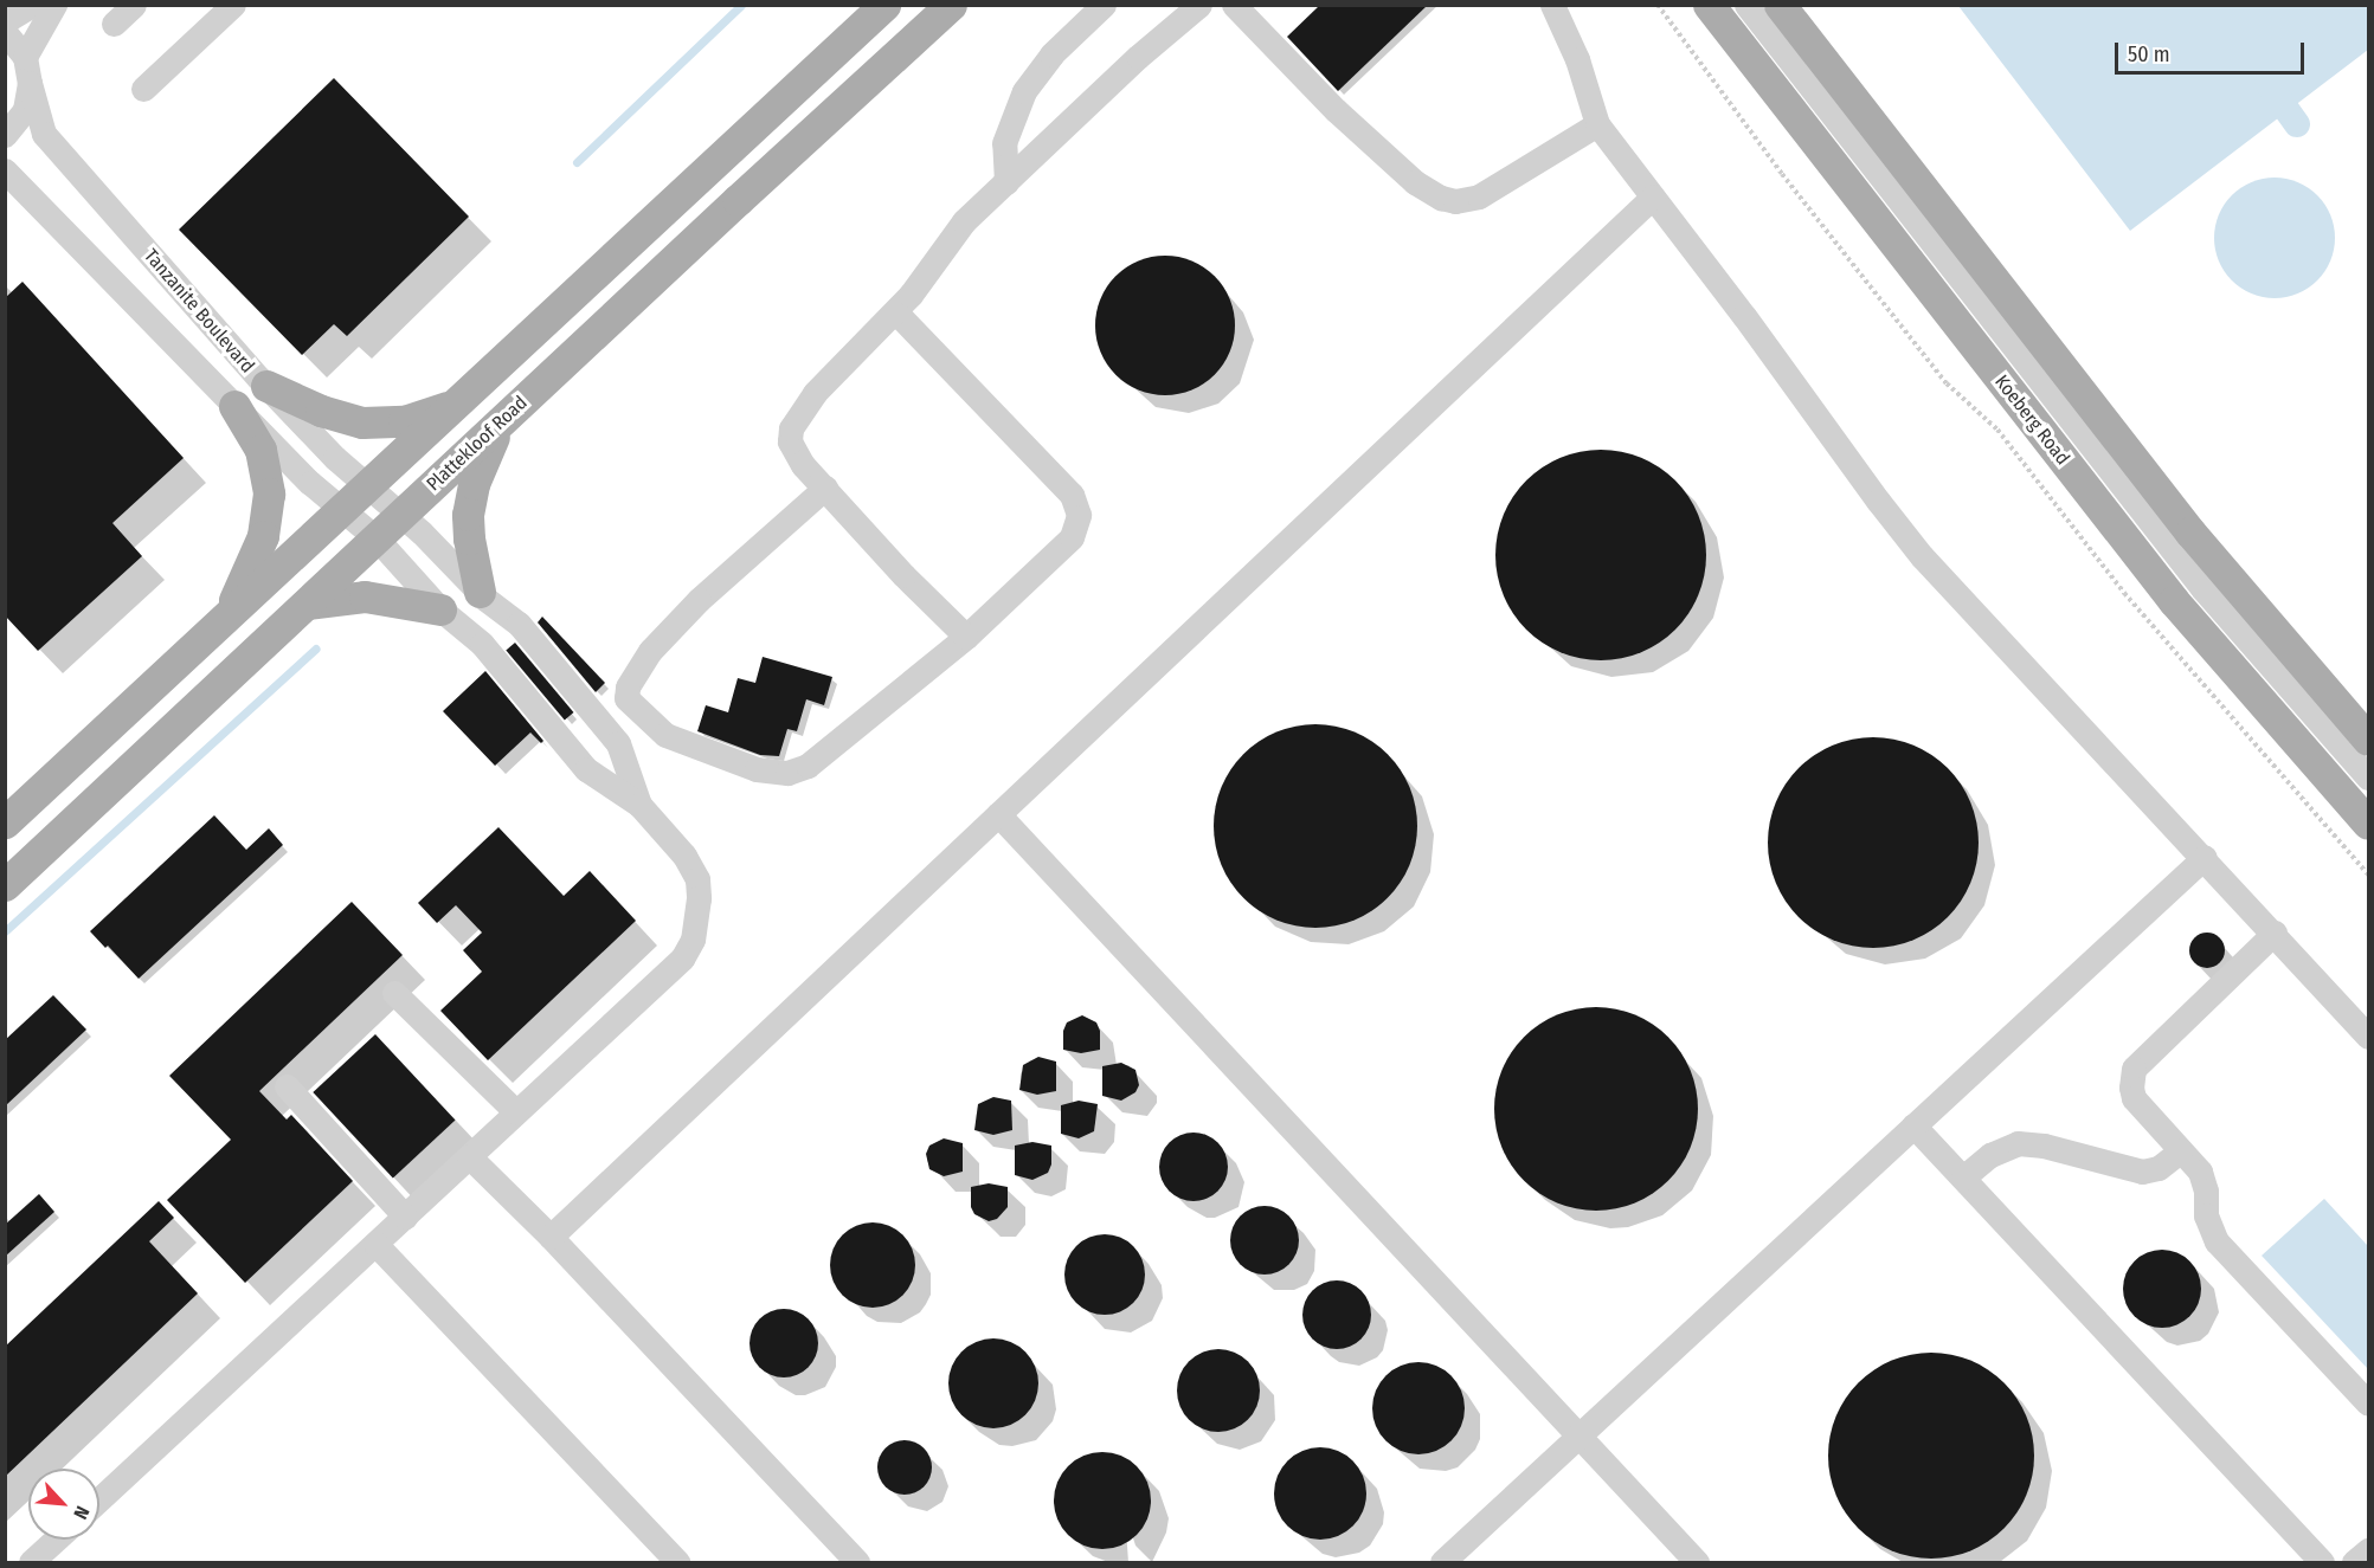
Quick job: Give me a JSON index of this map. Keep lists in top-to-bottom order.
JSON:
{
  "streets": {
    "main road": ["Koeberg Road", "Plattekloof Road"],
    "street": ["Tanzanite Boulevard"]
  },
  "crossings": [
    ["Tanzanite Boulevard", "Plattekloof Road"]
  ],
  "scale_bar": "50 m",
  "north": "bottom right"
}
